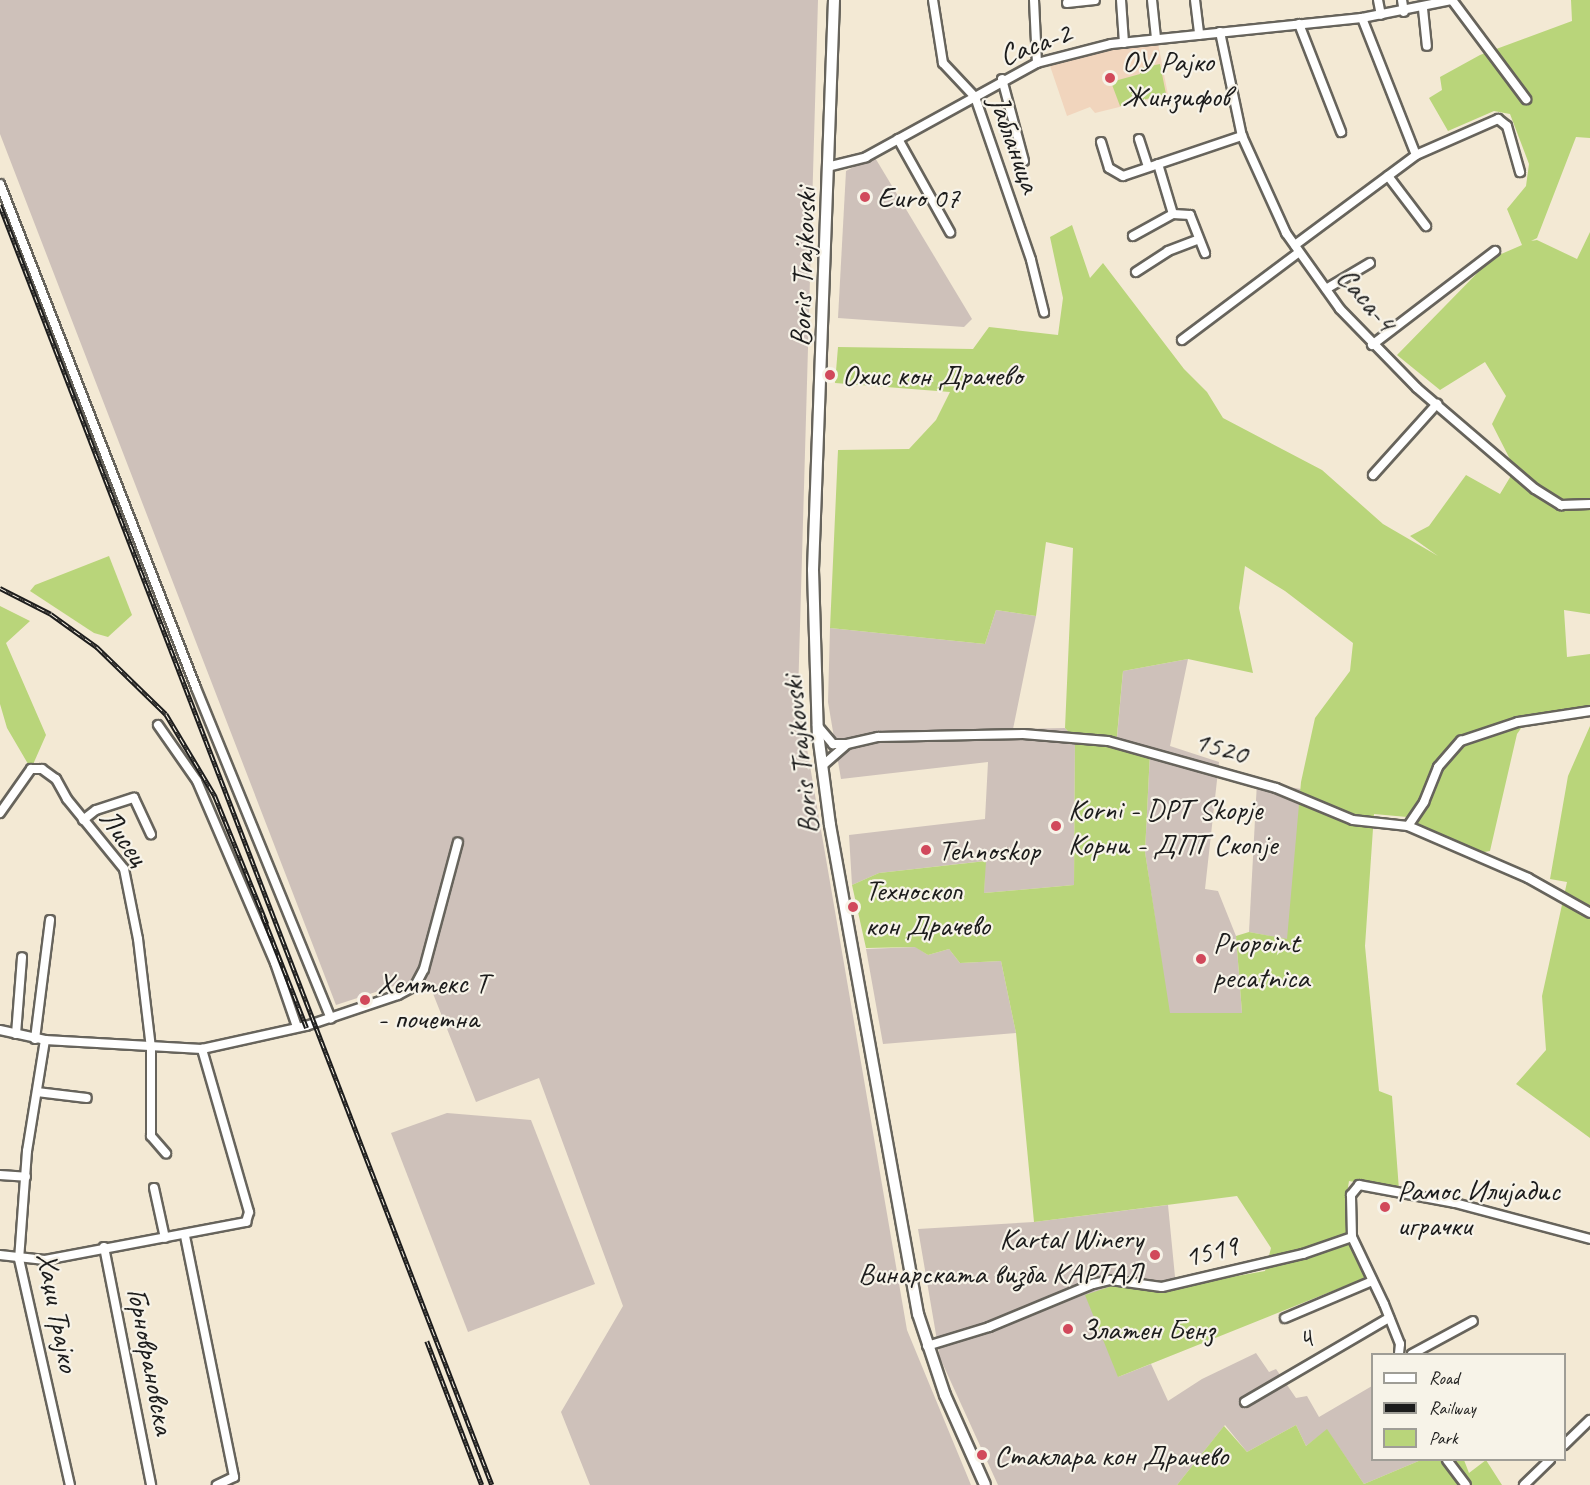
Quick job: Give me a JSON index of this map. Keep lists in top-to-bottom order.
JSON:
{
  "streets": {
    "main road": ["Boris Trajkovski"],
    "street": [
      "Саса-2",
      "Јабланица",
      "Саса-4",
      "1520",
      "Лисец",
      "1519",
      "Хаџи Трајко",
      "4",
      "Горноврановска"
    ]
  },
  "crossings": [
    ["Саса-2", "Јабланица"],
    ["Саса-2", "Boris Trajkovski"],
    ["Саса-2", "Саса-4"],
    ["Boris Trajkovski", "1520"],
    ["Boris Trajkovski", "1519"]
  ],
  "places": [
    "ОУ Рајко Жинзифов",
    "Euro 07",
    "Охис кон Драчево",
    "Korni - DPT Skopje Корни - ДПТ Скопје",
    "Tehnoskop",
    "Техноскоп кон Драчево",
    "Propoint pecatnica",
    "Хемтекс Т - почетна",
    "Рамос Илијадис играчки",
    "Kartal Winery Винарската визба КАРТАЛ",
    "Златен Бенз",
    "Стаклара кон Драчево"
  ],
  "legend": ["Road", "Railway", "Park"]
}
